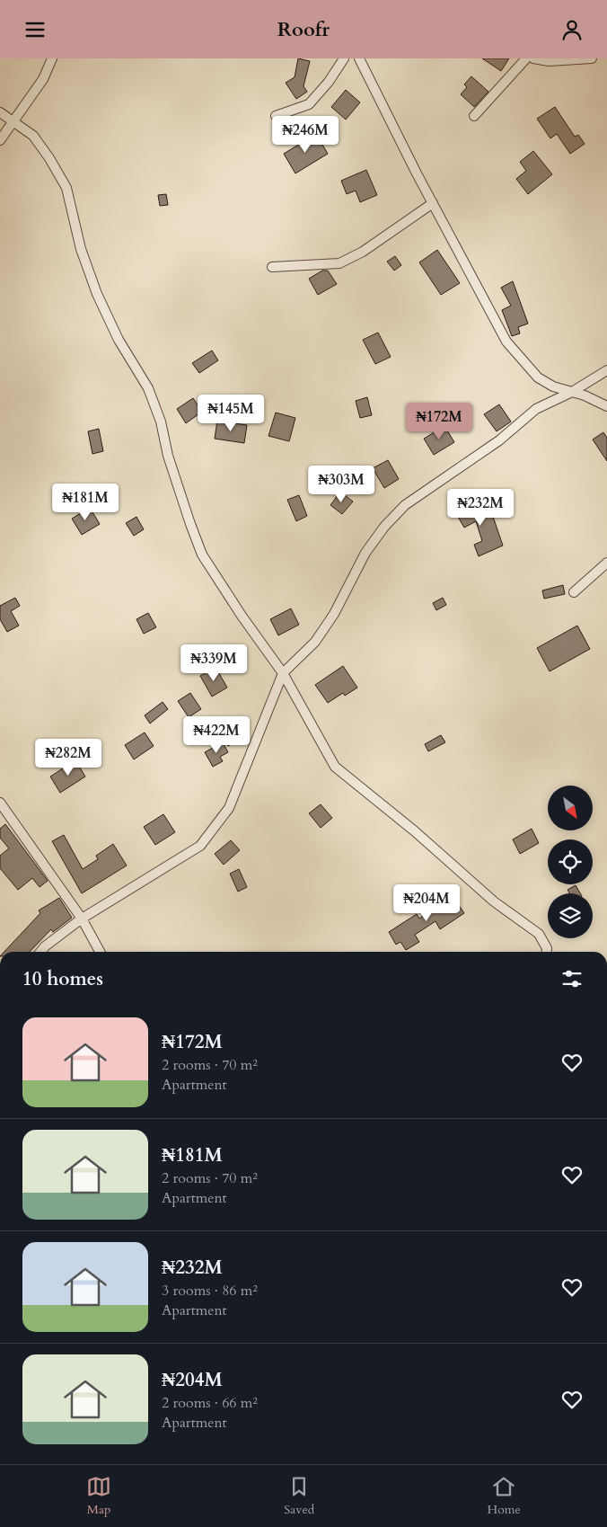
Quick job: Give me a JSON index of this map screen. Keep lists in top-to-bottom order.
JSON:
{
  "north": "bottom right",
  "page": {
    "header": "Roofr",
    "price": [
      "₦246M",
      "₦145M",
      "₦172M",
      "₦303M",
      "₦181M",
      "₦232M",
      "₦339M",
      "₦422M",
      "₦282M",
      "₦204M"
    ],
    "heading": "10 homes",
    "list": [
      {
        "name": "₦172M",
        "note": "2 rooms · 70 m² · Apartment"
      },
      {
        "name": "₦181M",
        "note": "2 rooms · 70 m² · Apartment"
      },
      {
        "name": "₦232M",
        "note": "3 rooms · 86 m² · Apartment"
      },
      {
        "name": "₦204M",
        "note": "2 rooms · 66 m² · Apartment"
      }
    ],
    "tabs": ["Map", "Saved", "Home"]
  }
}
